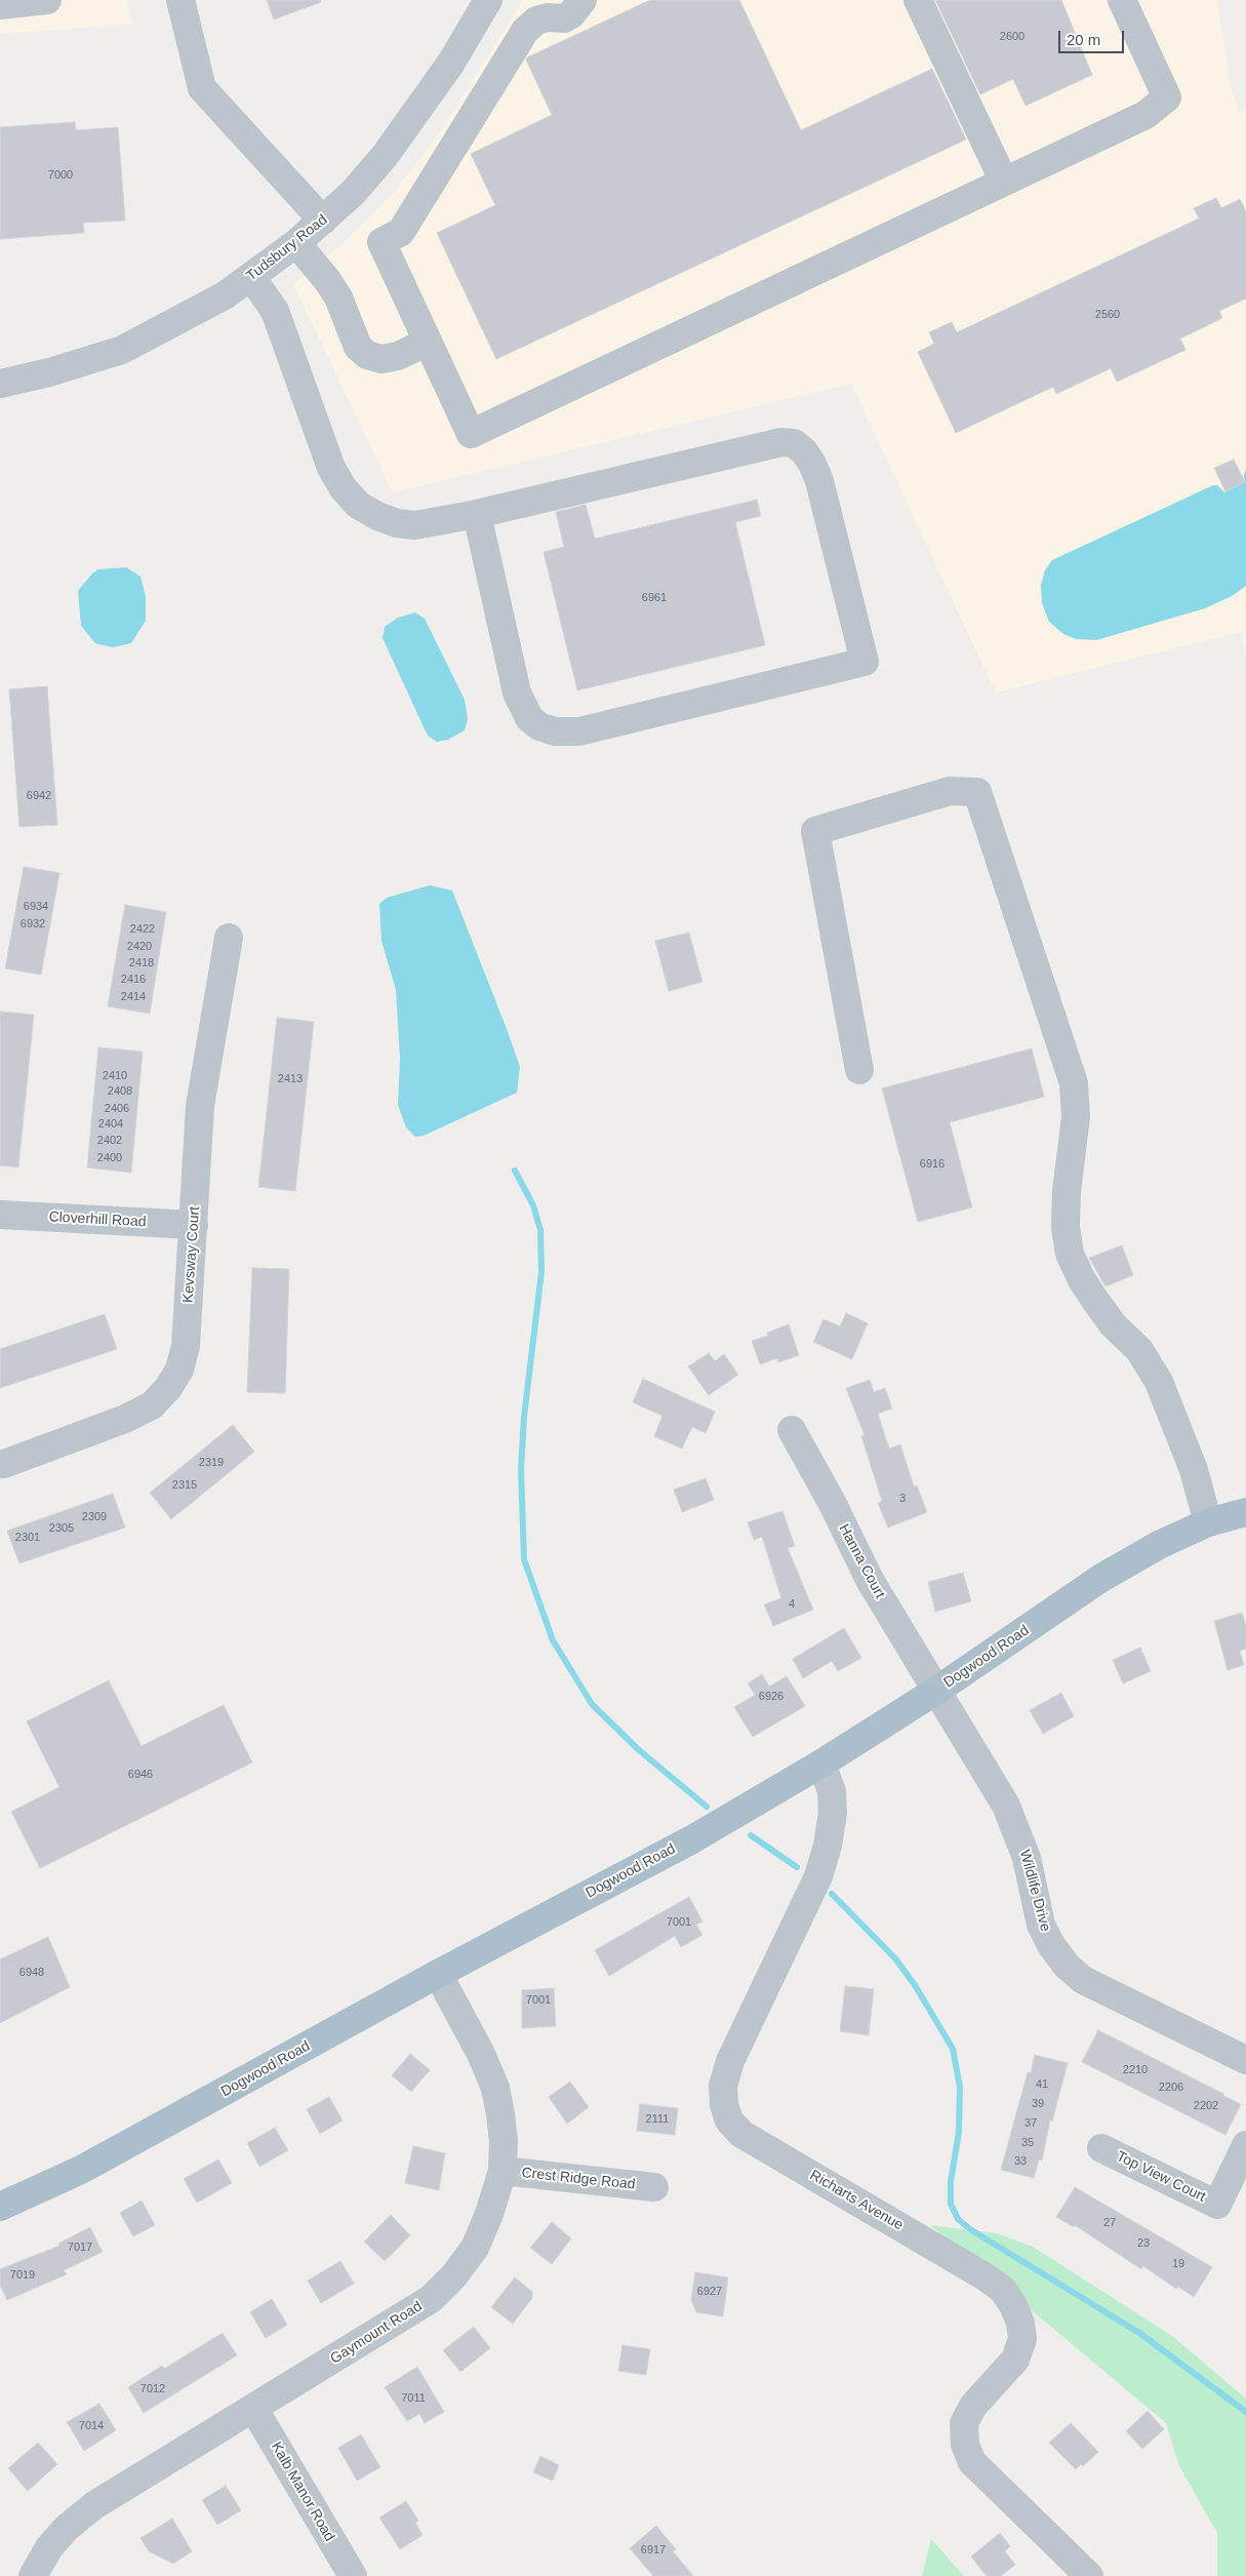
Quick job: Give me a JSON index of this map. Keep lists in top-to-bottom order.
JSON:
{
  "streets": {
    "main road": ["Dogwood Road"],
    "street": [
      "Tudsbury Road",
      "Cloverhill Road",
      "Kevsway Court",
      "Hanna Court",
      "Wildlife Drive",
      "Top View Court",
      "Crest Ridge Road",
      "Richarts Avenue",
      "Gaymount Road",
      "Kalb Manor Road"
    ]
  },
  "crossings": [
    ["Cloverhill Road", "Kevsway Court"],
    ["Hanna Court", "Dogwood Road"],
    ["Hanna Court", "Wildlife Drive"],
    ["Dogwood Road", "Wildlife Drive"],
    ["Dogwood Road", "Richarts Avenue"],
    ["Dogwood Road", "Gaymount Road"],
    ["Crest Ridge Road", "Gaymount Road"],
    ["Gaymount Road", "Kalb Manor Road"]
  ],
  "house_numbers": [
    "2600",
    "7000",
    "2560",
    "6961",
    "6942",
    "6934",
    "6932",
    "2422",
    "2420",
    "2418",
    "2416",
    "2414",
    "2410",
    "2413",
    "2408",
    "2406",
    "2404",
    "2402",
    "2400",
    "6916",
    "2319",
    "2315",
    "3",
    "2309",
    "2305",
    "2301",
    "4",
    "6926",
    "6946",
    "7001",
    "6948",
    "7001",
    "2210",
    "41",
    "2206",
    "39",
    "2202",
    "2111",
    "37",
    "35",
    "33",
    "27",
    "23",
    "7017",
    "19",
    "7019",
    "6927",
    "7012",
    "7011",
    "7014",
    "6917"
  ],
  "scale_bar": "20 m"
}
